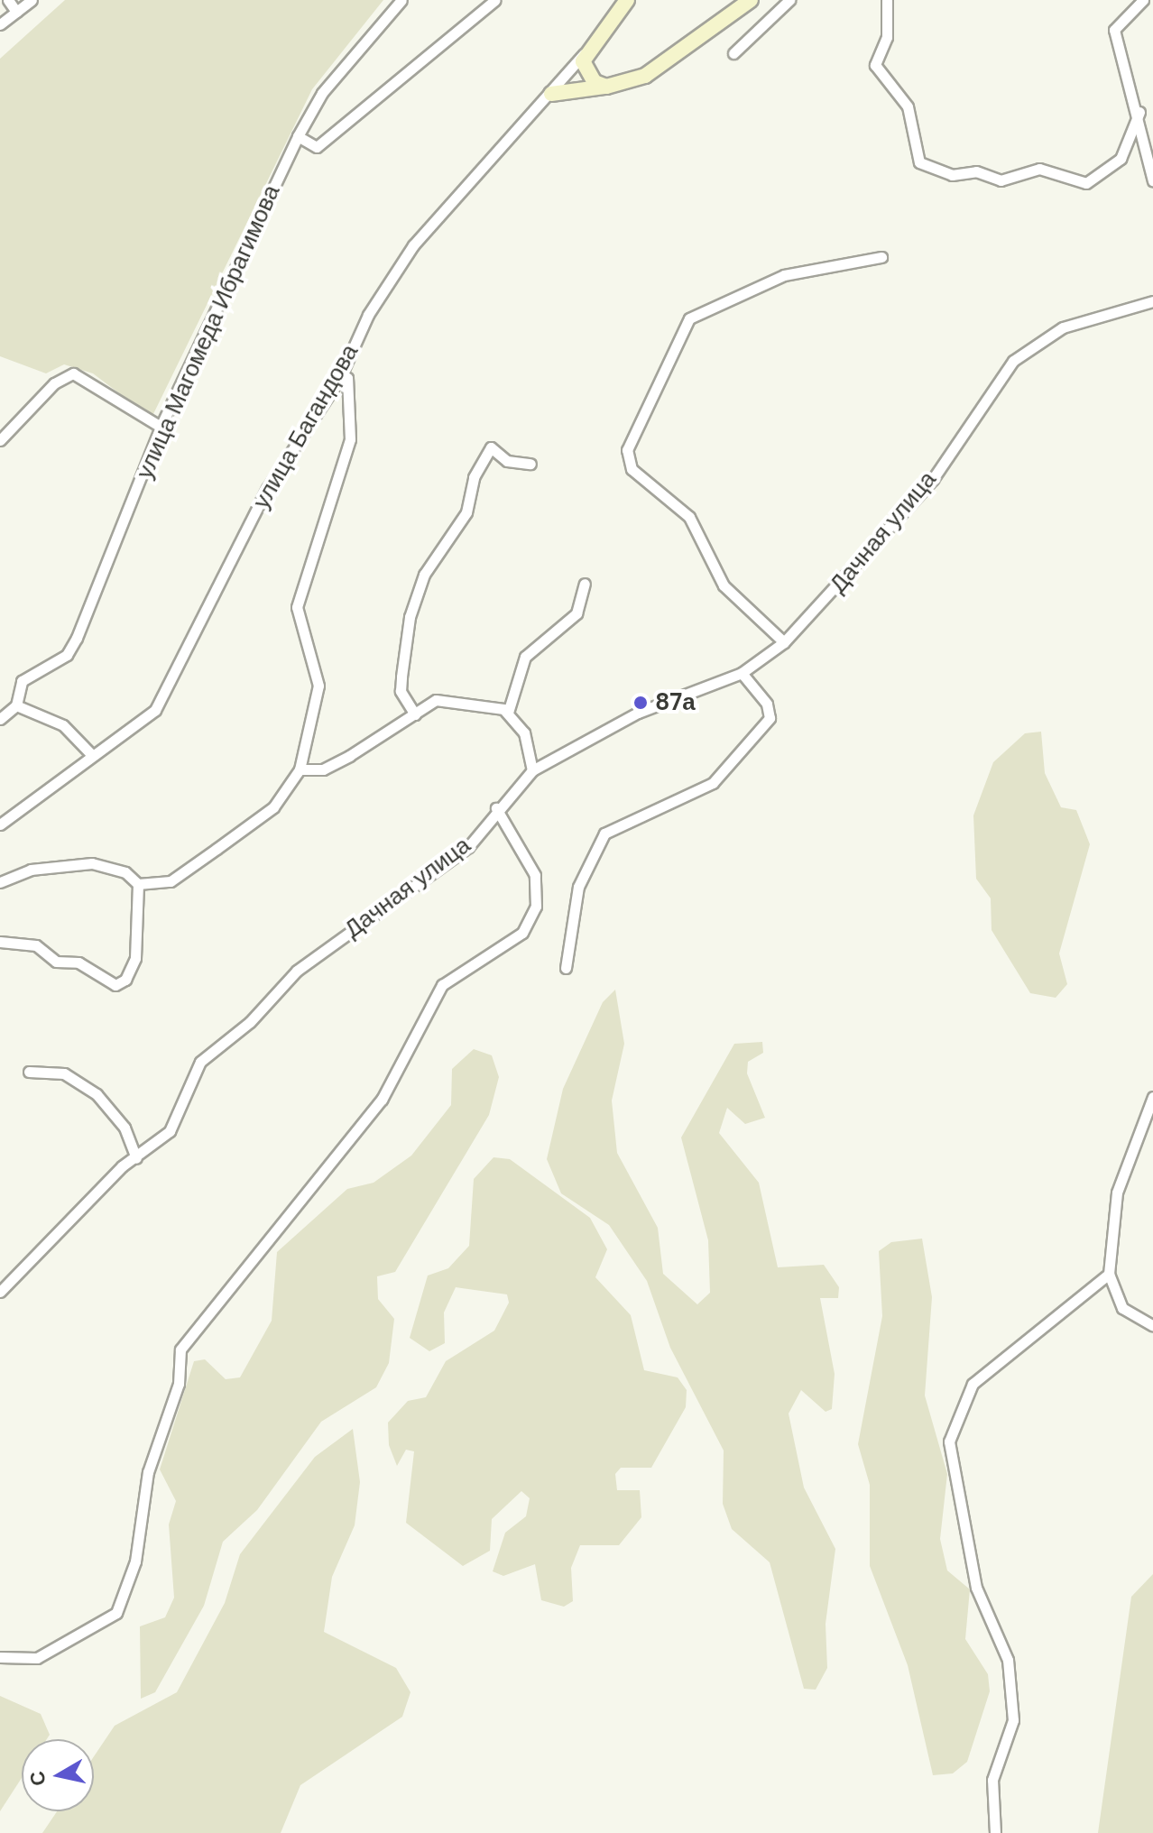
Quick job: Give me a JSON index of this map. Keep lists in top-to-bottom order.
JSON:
{
  "streets": {
    "street": ["улица Магомеда Ибрагимова", "улица Багандова", "Дачная улица"]
  },
  "places": ["87а"],
  "north": "left"
}
